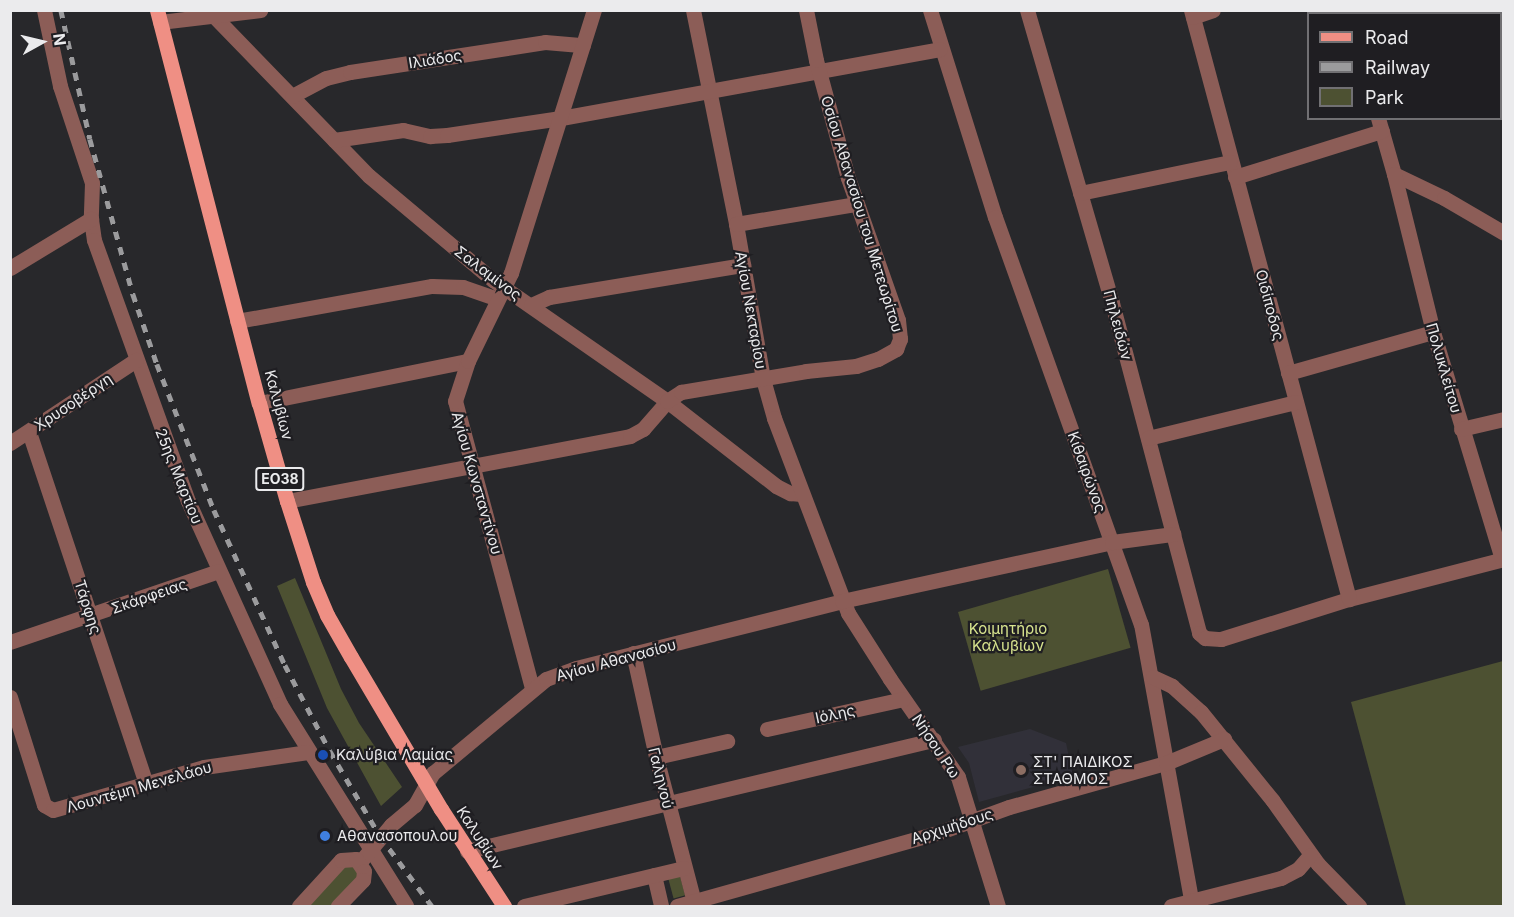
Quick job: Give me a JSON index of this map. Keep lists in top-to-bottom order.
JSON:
{
  "streets": {
    "main road": ["Καλυβίων", "ΕΟ38"],
    "street": [
      "Ιλιάδος",
      "Οσίου Αθανασίου του Μετεωρίτου",
      "Σαλαμίνος",
      "Οιδίποδος",
      "Αγίου Νεκταρίου",
      "Πηλειδών",
      "Πολυκλείτου",
      "Χρυσοβέργη",
      "Κιθαιρώνος",
      "25ης Μαρτίου",
      "Αγίου Κωνσταντίνου",
      "Σκάρφειας",
      "Τάρφης",
      "Αγίου Αθανασίου",
      "Ιόλης",
      "Νήσου Ρω",
      "Γαληνού",
      "Λουντέμη Μενελάου",
      "Αρχιμήδους"
    ]
  },
  "crossings": [
    ["Ιλιάδος", "Σαλαμίνος"],
    ["Ιλιάδος", "Αγίου Κωνσταντίνου"],
    ["Οσίου Αθανασίου του Μετεωρίτου", "Αγίου Νεκταρίου"],
    ["Σαλαμίνος", "Αγίου Νεκταρίου"],
    ["Σαλαμίνος", "Αγίου Κωνσταντίνου"],
    ["Οιδίποδος", "Πηλειδών"],
    ["Αγίου Νεκταρίου", "Αγίου Αθανασίου"],
    ["Αγίου Νεκταρίου", "Νήσου Ρω"],
    ["Πηλειδών", "Αγίου Αθανασίου"],
    ["Χρυσοβέργη", "25ης Μαρτίου"],
    ["Χρυσοβέργη", "Τάρφης"],
    ["Καλυβίων", "Αγίου Αθανασίου"],
    ["Κιθαιρώνος", "Αγίου Αθανασίου"],
    ["Κιθαιρώνος", "Αρχιμήδους"],
    ["25ης Μαρτίου", "Σκάρφειας"],
    ["25ης Μαρτίου", "Αγίου Αθανασίου"],
    ["25ης Μαρτίου", "Λουντέμη Μενελάου"],
    ["Αγίου Κωνσταντίνου", "Αγίου Αθανασίου"],
    ["Σκάρφειας", "Τάρφης"],
    ["Τάρφης", "Λουντέμη Μενελάου"],
    ["Αγίου Αθανασίου", "Νήσου Ρω"],
    ["Αγίου Αθανασίου", "Γαληνού"],
    ["Ιόλης", "Νήσου Ρω"],
    ["Νήσου Ρω", "Αρχιμήδους"],
    ["Γαληνού", "Αρχιμήδους"]
  ],
  "parks": ["Κοιμητήριο Καλυβίων"],
  "places": ["Καλύβια Λαμίας", "ΣΤ' ΠΑΙΔΙΚΟΣ ΣΤΑΘΜΟΣ", "Αθανασοπουλου"],
  "legend": ["Road", "Railway", "Park"],
  "north": "right"
}
